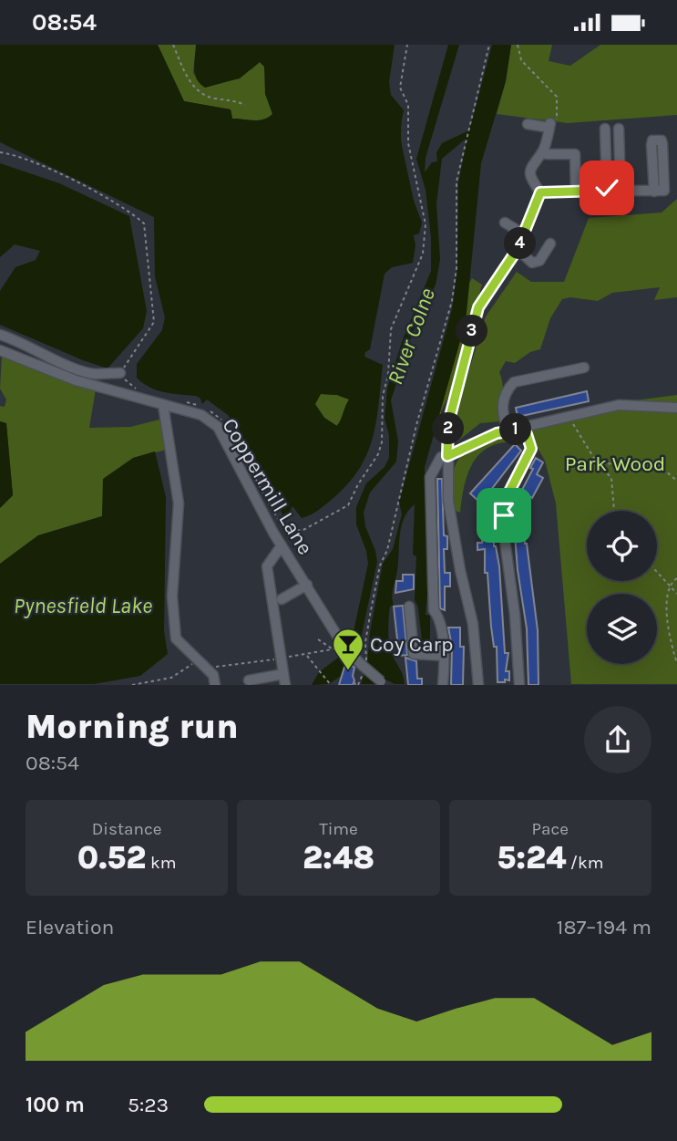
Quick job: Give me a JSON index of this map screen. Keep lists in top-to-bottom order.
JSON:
{
  "streets": {
    "street": ["Coppermill Lane"]
  },
  "water": ["River Colne", "Pynesfield Lake"],
  "parks": ["Park Wood"],
  "places": {
    "bar": ["Coy Carp"]
  },
  "page": {
    "status": "08:54",
    "pins": [
      "4",
      "3",
      "2",
      "1"
    ],
    "heading": ["Morning run", "08:54"],
    "stats": [
      ["Distance", "0.52 km"],
      ["Time", "2:48"],
      ["Pace", "5:24 /km"]
    ],
    "chart": ["Elevation", "187–194 m"],
    "list": [
      {
        "name": "100 m",
        "note": "5:23"
      }
    ]
  }
}
